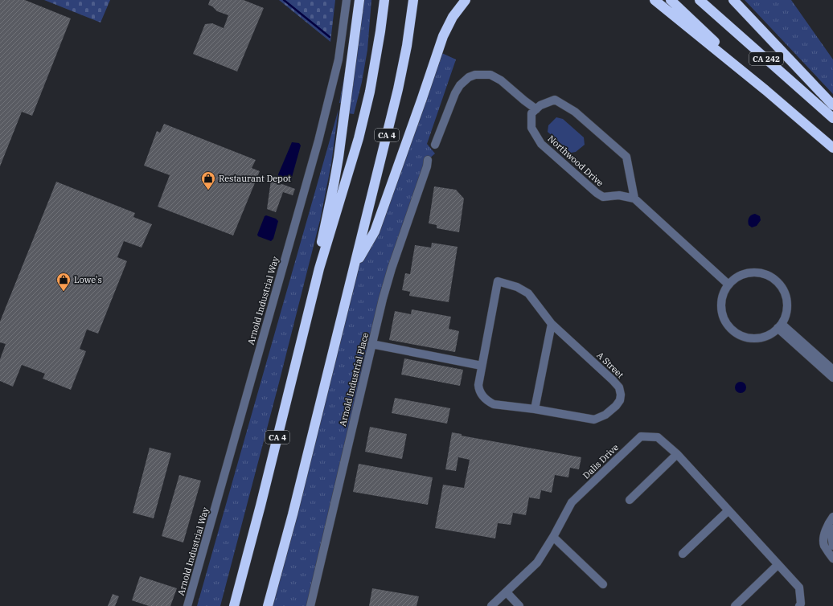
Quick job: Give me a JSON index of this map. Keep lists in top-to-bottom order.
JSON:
{
  "streets": {
    "highway": ["CA 242", "CA 4"],
    "street": [
      "Northwood Drive",
      "Arnold Industrial Way",
      "A Street",
      "Arnold Industrial Place",
      "Dalis Drive"
    ]
  },
  "places": {
    "shop": ["Restaurant Depot", "Lowe's"]
  }
}
